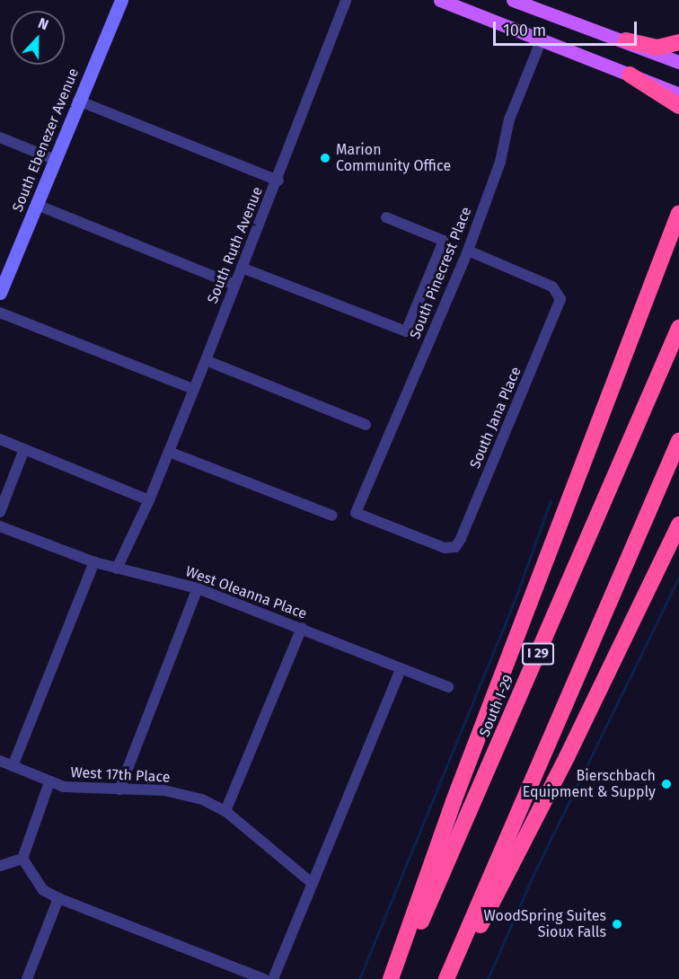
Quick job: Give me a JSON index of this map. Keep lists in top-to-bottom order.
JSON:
{
  "streets": {
    "highway": ["I 29", "South I-29"],
    "street": [
      "South Ebenezer Avenue",
      "South Ruth Avenue",
      "South Pinecrest Place",
      "South Jana Place",
      "West Oleanna Place",
      "West 17th Place"
    ]
  },
  "crossings": [
    ["South Ruth Avenue", "West Oleanna Place"],
    ["South Pinecrest Place", "South Jana Place"]
  ],
  "places": ["Marion Community Office", "Bierschbach Equipment & Supply", "WoodSpring Suites Sioux Falls"],
  "scale_bar": "100 m",
  "north": "top"
}
